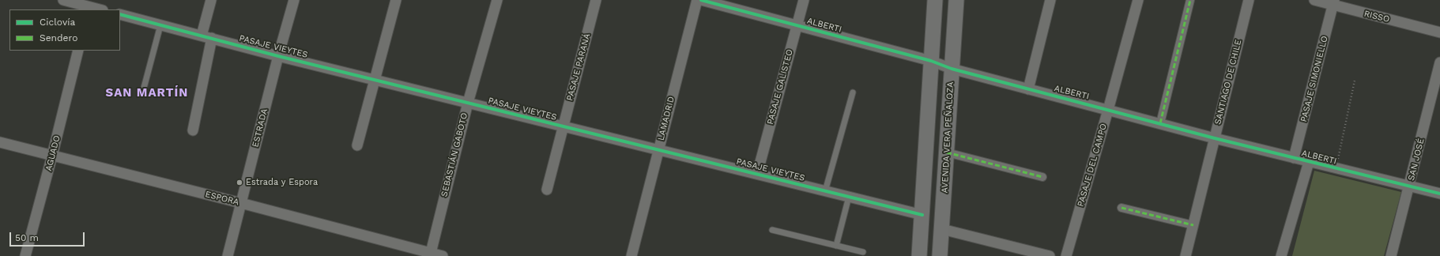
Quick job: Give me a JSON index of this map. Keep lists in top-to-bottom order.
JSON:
{
  "streets": {
    "main road": ["AVENIDA VERA PEÑALOZA"],
    "street": [
      "RISSO",
      "ALBERTI",
      "PASAJE VIEYTES",
      "PASAJE PARANÁ",
      "PASAJE SIMONIELLO",
      "SANTIAGO DE CHILE",
      "PASAJE GALISTEO",
      "LAMADRID",
      "ESTRADA",
      "AGUADO",
      "SEBASTIÁN GABOTO",
      "SAN JOSÉ",
      "PASAJE DEL CAMPO",
      "ESPORA"
    ]
  },
  "crossings": [
    ["RISSO", "PASAJE SIMONIELLO"],
    ["ALBERTI", "PASAJE SIMONIELLO"],
    ["ALBERTI", "SANTIAGO DE CHILE"],
    ["ALBERTI", "PASAJE GALISTEO"],
    ["ALBERTI", "AVENIDA VERA PEÑALOZA"],
    ["ALBERTI", "SAN JOSÉ"],
    ["ALBERTI", "PASAJE DEL CAMPO"],
    ["PASAJE VIEYTES", "PASAJE PARANÁ"],
    ["PASAJE VIEYTES", "PASAJE GALISTEO"],
    ["PASAJE VIEYTES", "LAMADRID"],
    ["PASAJE VIEYTES", "ESTRADA"],
    ["PASAJE VIEYTES", "SEBASTIÁN GABOTO"],
    ["ESTRADA", "ESPORA"],
    ["AGUADO", "ESPORA"],
    ["SEBASTIÁN GABOTO", "ESPORA"]
  ],
  "districts": ["SAN MARTÍN"],
  "places": ["Estrada y Espora"],
  "legend": ["Ciclovía", "Sendero"],
  "scale_bar": "50 m"
}
